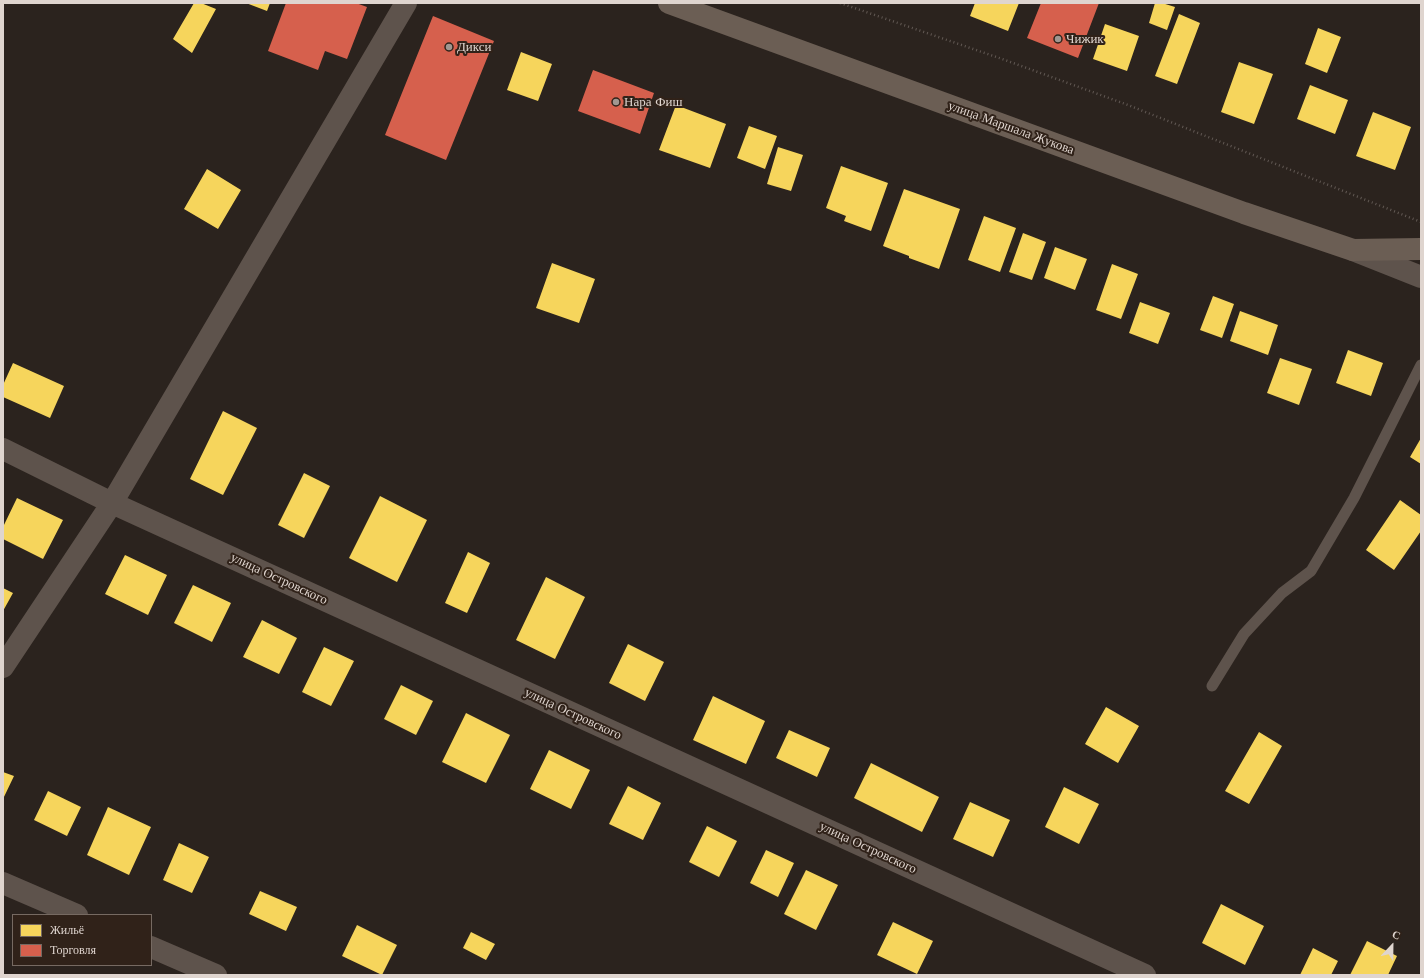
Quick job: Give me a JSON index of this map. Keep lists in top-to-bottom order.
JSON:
{
  "streets": {
    "main road": ["улица Маршала Жукова"],
    "street": ["улица Островского"]
  },
  "places": ["Чижик", "Дикси", "Нара Фиш"],
  "legend": ["Жильё", "Торговля"],
  "north": "top"
}
